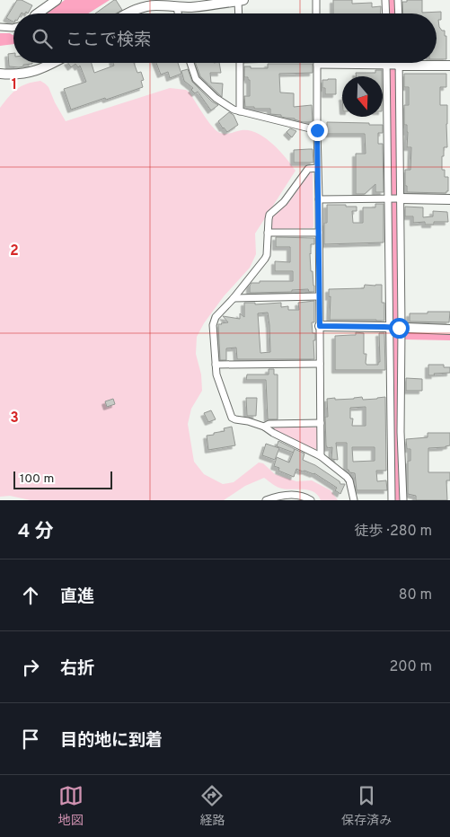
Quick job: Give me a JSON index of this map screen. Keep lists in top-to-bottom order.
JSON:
{
  "scale_bar": "100 m",
  "north": "bottom",
  "page": {
    "search": "ここで検索",
    "scale": "100 m",
    "heading": ["4 分", "徒歩 · 280 m"],
    "list": [
      ["直進", "80 m"],
      ["右折", "200 m"],
      "目的地に到着"
    ],
    "nav": ["地図", "経路", "保存済み"]
  },
  "grid": {
    "rows": ["1", "2", "3"]
  }
}
